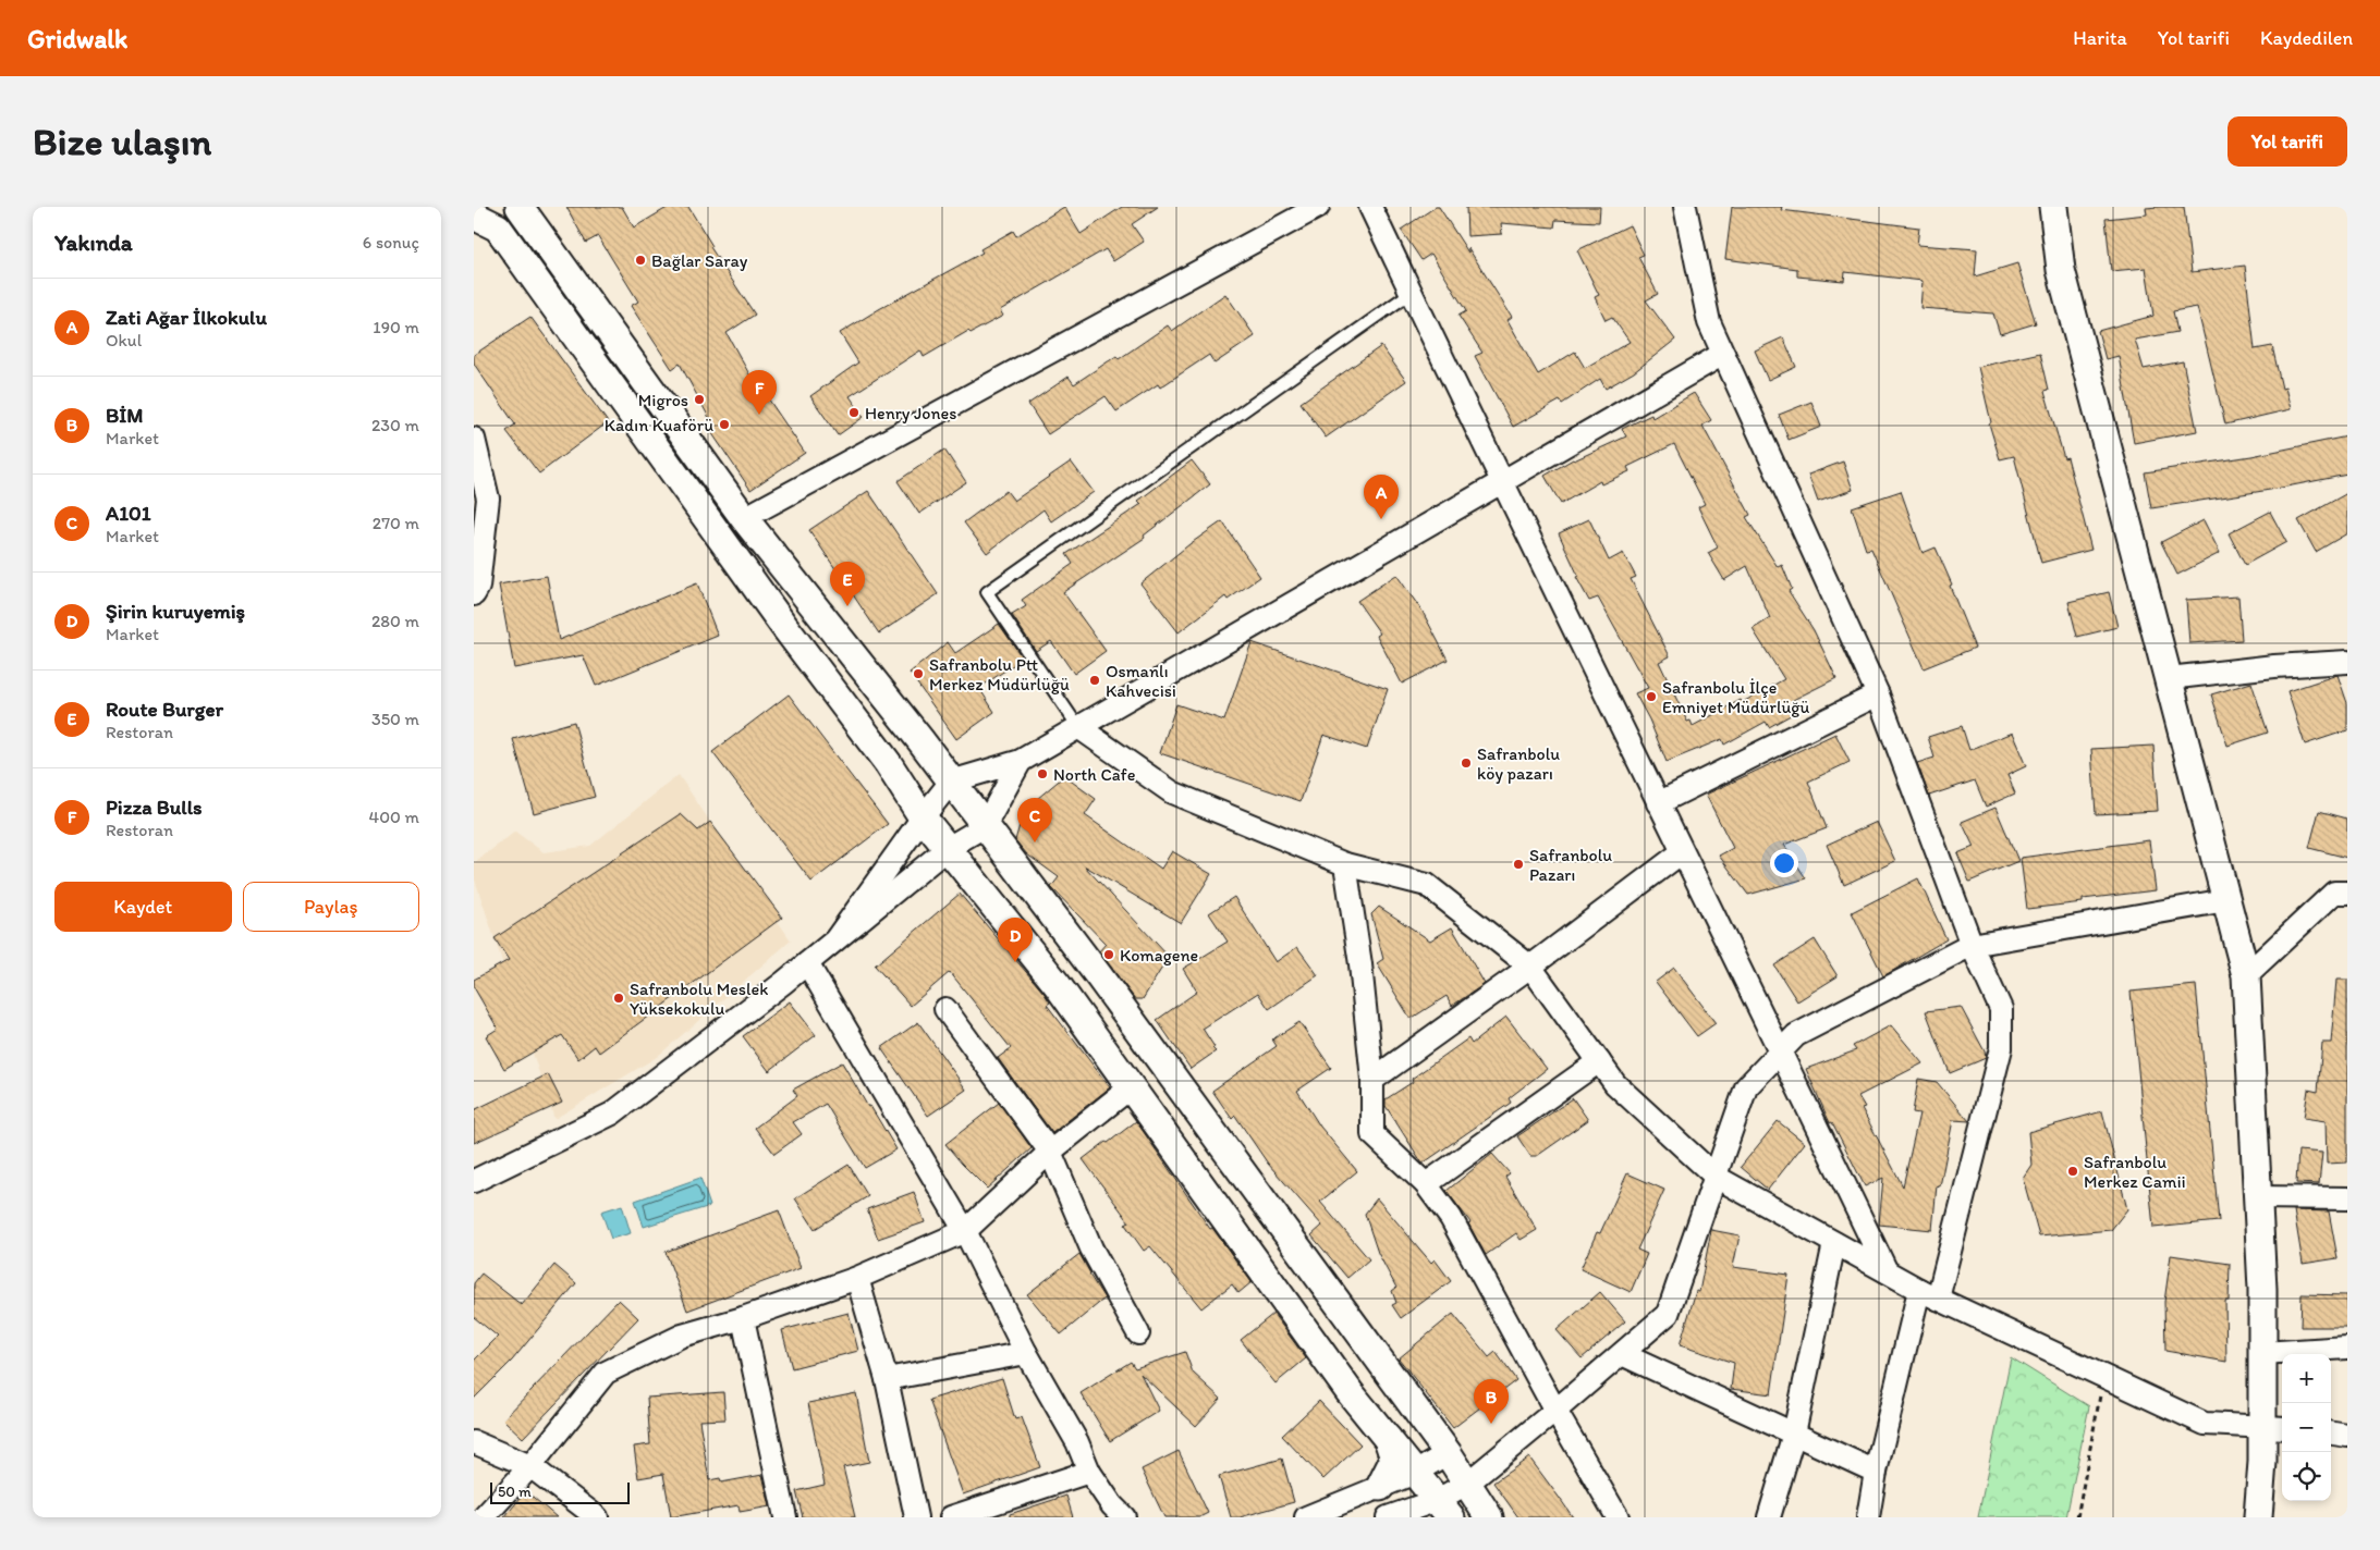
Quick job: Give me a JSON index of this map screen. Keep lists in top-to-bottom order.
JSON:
{
  "places": [
    "Bağlar Saray",
    "Migros",
    "Henry Jones",
    "Kadın Kuaförü",
    "Safranbolu Ptt Merkez Müdürlüğü",
    "Osmanlı Kahvecisi",
    "Safranbolu İlçe Emniyet Müdürlüğü",
    "Safranbolu köy pazarı",
    "North Cafe",
    "Safranbolu Pazarı",
    "Komagene",
    "Safranbolu Meslek Yüksekokulu",
    "Safranbolu Merkez Camii"
  ],
  "scale_bar": "50 m",
  "page": {
    "header": "Gridwalk",
    "nav": ["Harita", "Yol tarifi", "Kaydedilen"],
    "buttons": [
      "Yol tarifi",
      ["Kaydet", "Paylaş"]
    ],
    "title": "Bize ulaşın",
    "heading": ["Yakında", "6 sonuç"],
    "list": [
      {
        "mark": "A",
        "name": "Zati Ağar İlkokulu",
        "note": "Okul",
        "value": "190 m"
      },
      {
        "mark": "B",
        "name": "BİM",
        "note": "Market",
        "value": "230 m"
      },
      {
        "mark": "C",
        "name": "A101",
        "note": "Market",
        "value": "270 m"
      },
      {
        "mark": "D",
        "name": "Şirin kuruyemiş",
        "note": "Market",
        "value": "280 m"
      },
      {
        "mark": "E",
        "name": "Route Burger",
        "note": "Restoran",
        "value": "350 m"
      },
      {
        "mark": "F",
        "name": "Pizza Bulls",
        "note": "Restoran",
        "value": "400 m"
      }
    ],
    "pins": [
      "F",
      "A",
      "E",
      "C",
      "D",
      "B"
    ],
    "map_buttons": ["+", "−"],
    "scale": "50 m"
  }
}
